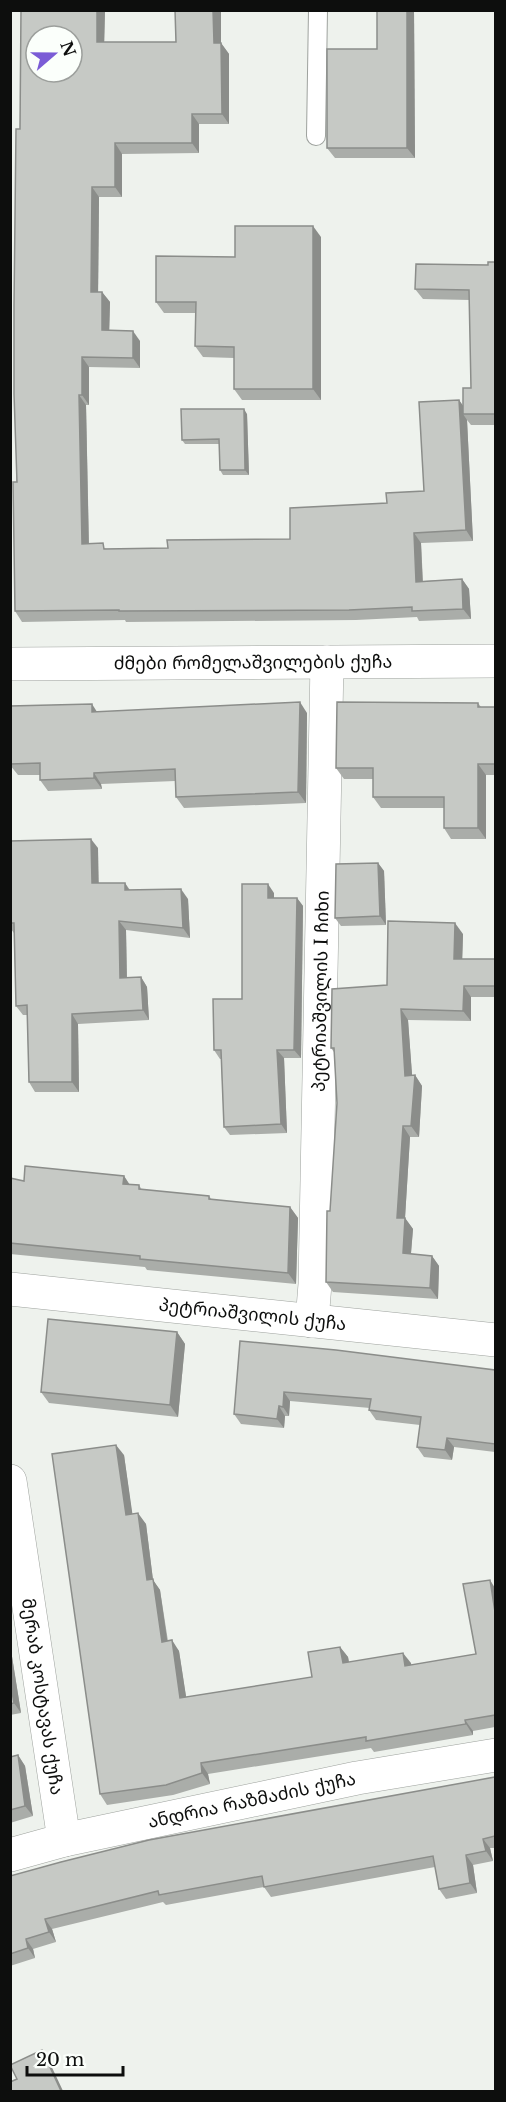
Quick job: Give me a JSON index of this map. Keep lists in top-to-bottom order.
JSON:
{
  "streets": {
    "street": [
      "ძმები რომელაშვილების ქუჩა",
      "პეტრიაშვილის I ჩიხი",
      "პეტრიაშვილის ქუჩა",
      "მერაბ კოსტავას ქუჩა",
      "ანდრია რაზმაძის ქუჩა"
    ]
  },
  "crossings": [
    ["ძმები რომელაშვილების ქუჩა", "პეტრიაშვილის I ჩიხი"],
    ["პეტრიაშვილის I ჩიხი", "პეტრიაშვილის ქუჩა"],
    ["მერაბ კოსტავას ქუჩა", "ანდრია რაზმაძის ქუჩა"]
  ],
  "scale_bar": "20 m",
  "north": "right"
}
